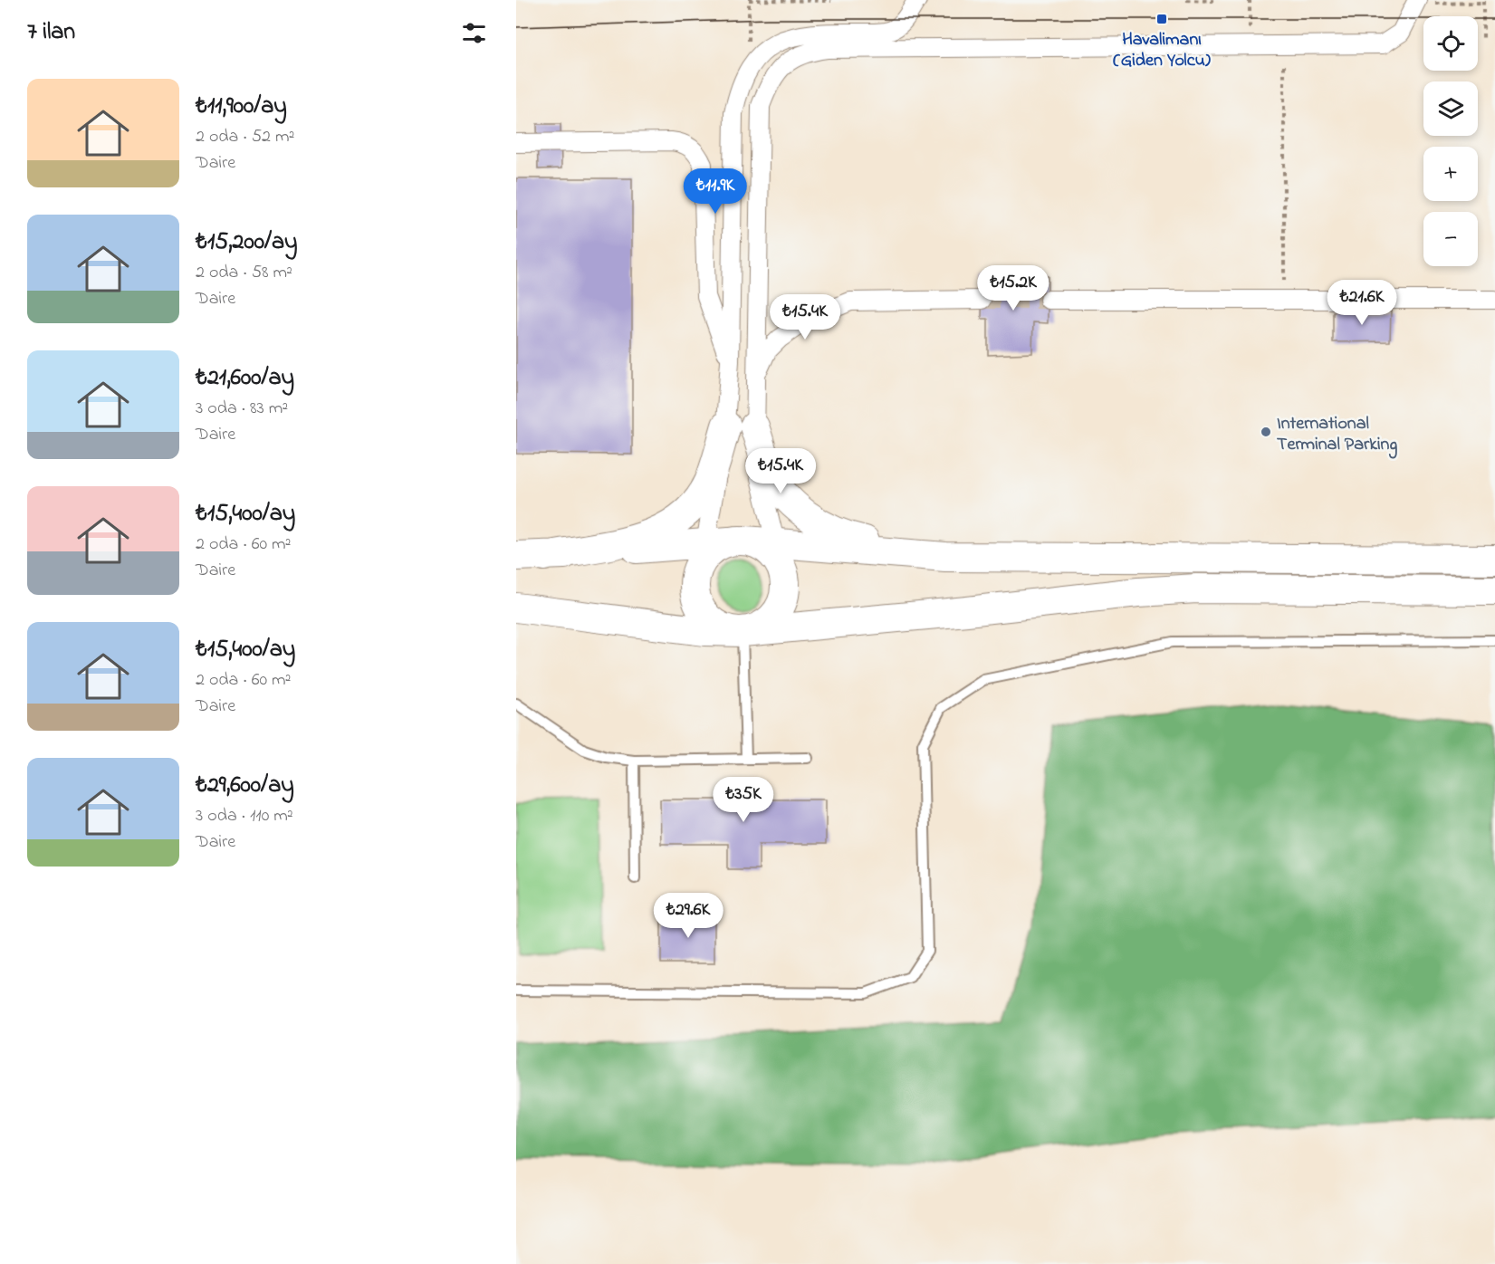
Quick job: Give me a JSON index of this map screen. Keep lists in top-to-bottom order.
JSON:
{
  "places": {
    "transit": ["Havalimanı (Giden Yolcu)"],
    "other": ["International Terminal Parking"]
  },
  "page": {
    "heading": "7 ilan",
    "map_buttons": ["+", "−"],
    "list": [
      {
        "name": "₺11,900/ay",
        "note": "2 oda · 52 m² · Daire"
      },
      {
        "name": "₺15,200/ay",
        "note": "2 oda · 58 m² · Daire"
      },
      {
        "name": "₺21,600/ay",
        "note": "3 oda · 83 m² · Daire"
      },
      {
        "name": "₺15,400/ay",
        "note": "2 oda · 60 m² · Daire"
      },
      {
        "name": "₺15,400/ay",
        "note": "2 oda · 60 m² · Daire"
      },
      {
        "name": "₺29,600/ay",
        "note": "3 oda · 110 m² · Daire"
      }
    ],
    "price": [
      "₺11.9K",
      "₺15.2K",
      "₺21.6K",
      "₺15.4K",
      "₺15.4K",
      "₺35K",
      "₺29.6K"
    ]
  }
}
